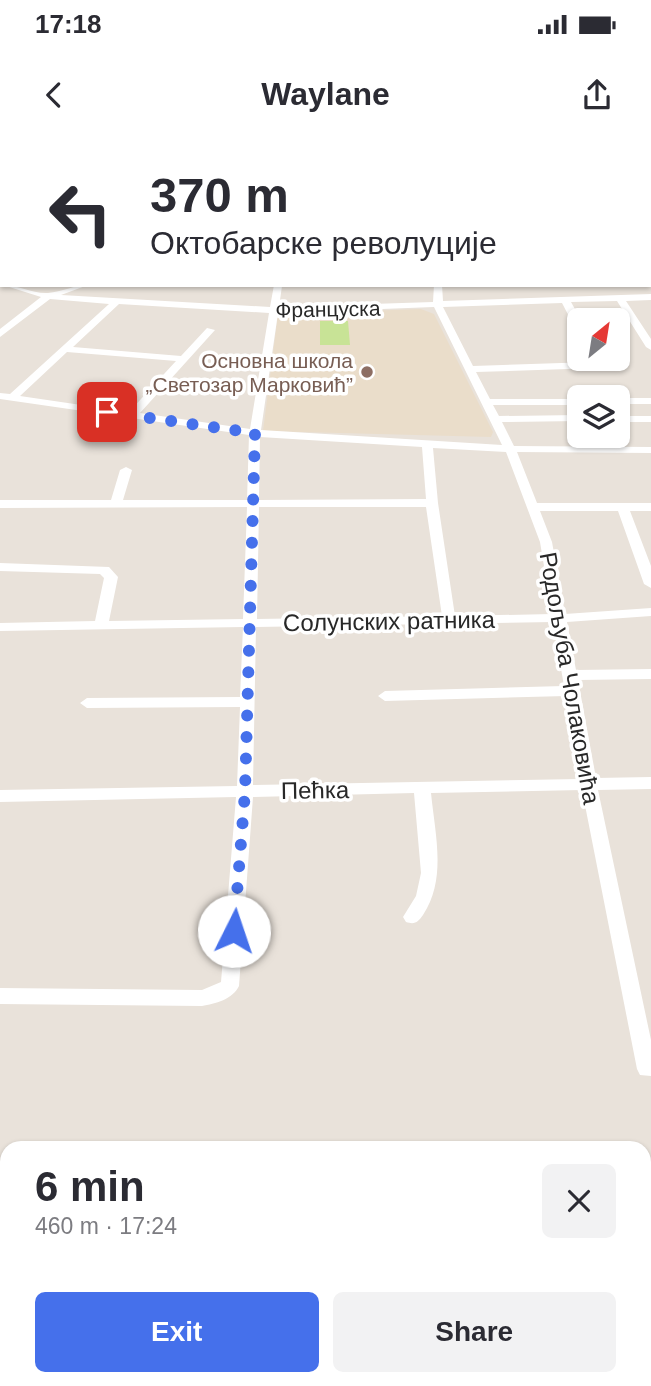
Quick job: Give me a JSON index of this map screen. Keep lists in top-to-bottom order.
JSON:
{
  "streets": {
    "street": [
      "Француска",
      "Солунских ратника",
      "Родољуба Чолаковића",
      "Пећка"
    ]
  },
  "crossings": [
    ["Француска", "Родољуба Чолаковића"],
    ["Солунских ратника", "Родољуба Чолаковића"],
    ["Родољуба Чолаковића", "Пећка"]
  ],
  "places": ["Основна школа „Светозар Марковић”"],
  "north": "top right",
  "page": {
    "status": "17:18",
    "header": "Waylane",
    "turn": ["370 m", "Октобарске револуције"],
    "heading": ["6 min", "460 m · 17:24"],
    "buttons": ["Exit", "Share"]
  }
}
